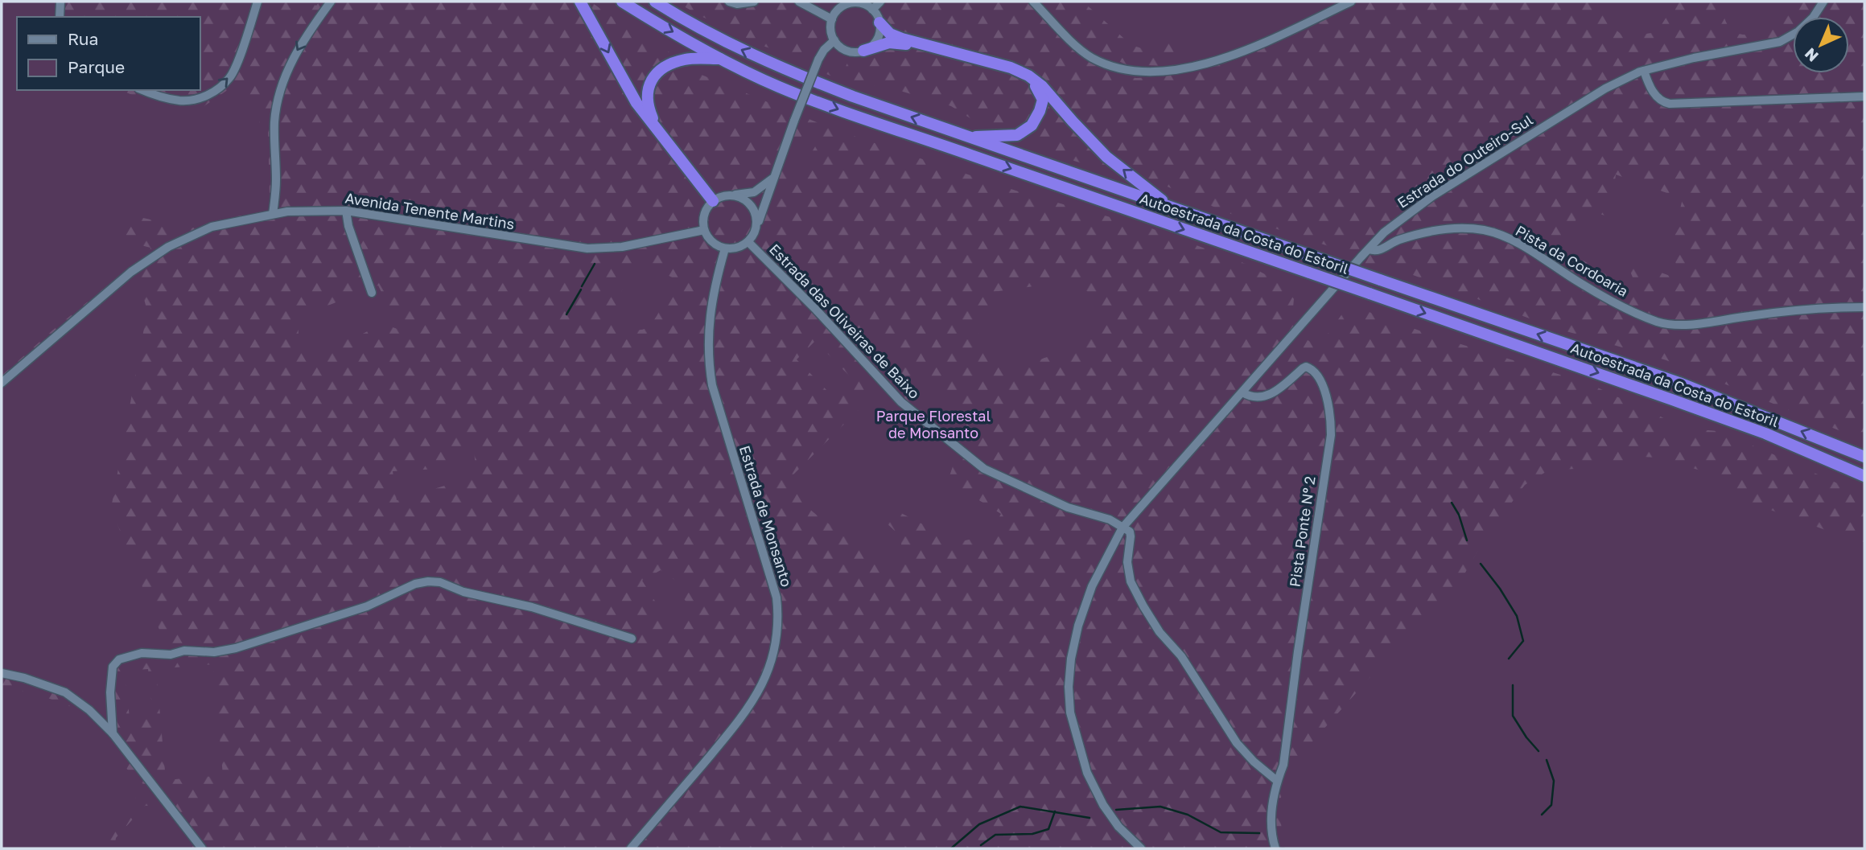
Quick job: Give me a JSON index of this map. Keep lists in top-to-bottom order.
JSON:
{
  "streets": {
    "highway": ["Autoestrada da Costa do Estoril"],
    "street": [
      "Estrada do Outeiro-Sul",
      "Avenida Tenente Martins",
      "Pista da Cordoaria",
      "Estrada das Oliveiras de Baixo",
      "Estrada de Monsanto",
      "Pista Ponte Nº 2"
    ]
  },
  "crossings": [
    ["Estrada do Outeiro-Sul", "Pista da Cordoaria"],
    ["Estrada do Outeiro-Sul", "Estrada das Oliveiras de Baixo"],
    ["Estrada do Outeiro-Sul", "Pista Ponte Nº 2"],
    ["Avenida Tenente Martins", "Estrada das Oliveiras de Baixo"],
    ["Avenida Tenente Martins", "Estrada de Monsanto"],
    ["Estrada das Oliveiras de Baixo", "Estrada de Monsanto"]
  ],
  "parks": ["Parque Florestal de Monsanto"],
  "legend": ["Rua", "Parque"],
  "north": "bottom left"
}
